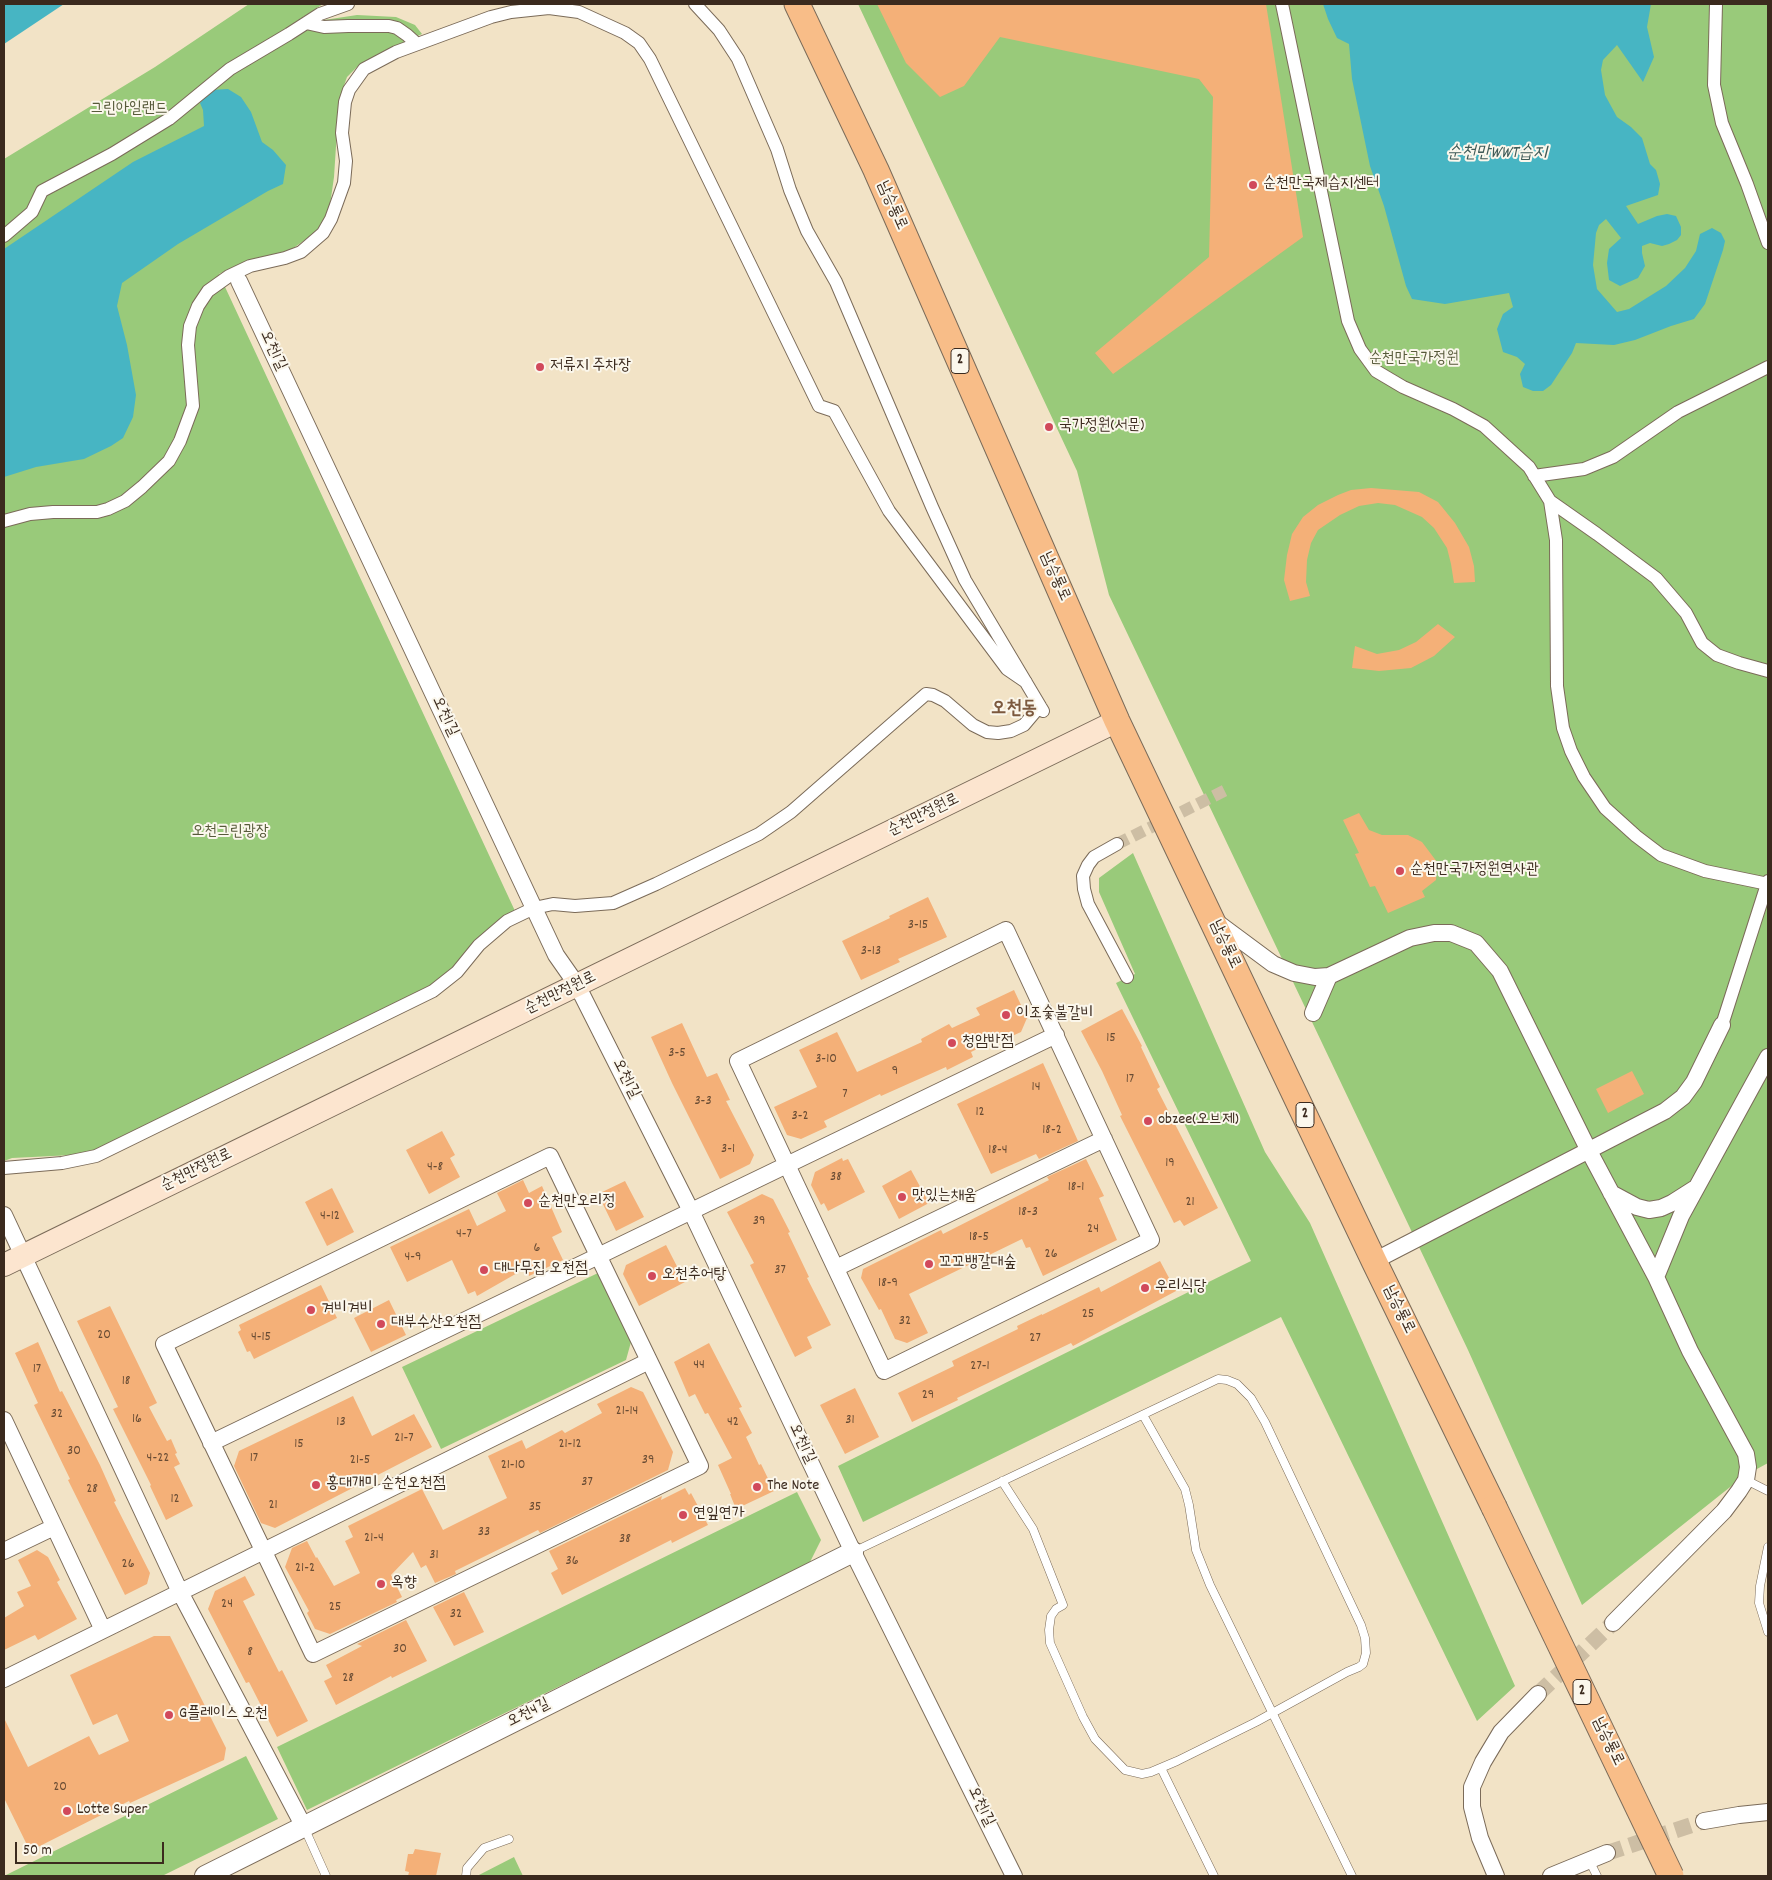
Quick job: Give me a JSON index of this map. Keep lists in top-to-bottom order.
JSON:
{
  "streets": {
    "main road": ["남승룡로", "2", "순천만정원로"],
    "street": ["오천1길", "오천4길"]
  },
  "crossings": [
    ["남승룡로", "순천만정원로"],
    ["오천1길", "순천만정원로"],
    ["오천1길", "오천4길"]
  ],
  "districts": ["오천동"],
  "water": ["순천만WWT습지"],
  "parks": ["그린아일랜드", "순천만국가정원", "오천그린광장"],
  "places": [
    "순천만국제습지센터",
    "저류지 주차장",
    "국가정원(서문)",
    "순천만국가정원역사관",
    "이조숯불갈비",
    "청암반점",
    "obzee(오브제)",
    "맛있는채움",
    "순천만오리정",
    "꼬꼬뱅갈대숲",
    "대나무집 오천점",
    "오천추어탕",
    "우리식당",
    "겨비겨비",
    "대부수산오천점",
    "홍대개미 순천오천점",
    "The Note",
    "연잎연가",
    "옥향",
    "G플레이스 오천",
    "Lotte Super"
  ],
  "house_numbers": [
    "3-15",
    "3-13",
    "15",
    "3-5",
    "3-10",
    "9",
    "17",
    "14",
    "7",
    "3-3",
    "12",
    "3-2",
    "18-2",
    "3-1",
    "18-4",
    "19",
    "4-8",
    "38",
    "18-1",
    "21",
    "18-3",
    "4-12",
    "39",
    "24",
    "4-7",
    "18-5",
    "6",
    "26",
    "4-9",
    "37",
    "18-9",
    "25",
    "32",
    "20",
    "4-15",
    "27",
    "44",
    "27-1",
    "17",
    "18",
    "29",
    "21-14",
    "32",
    "16",
    "31",
    "13",
    "42",
    "21-7",
    "15",
    "21-12",
    "30",
    "4-22",
    "17",
    "21-5",
    "39",
    "21-10",
    "37",
    "28",
    "12",
    "21",
    "35",
    "33",
    "21-4",
    "38",
    "31",
    "36",
    "26",
    "21-2",
    "24",
    "25",
    "32",
    "30",
    "8",
    "28",
    "20"
  ],
  "scale_bar": "50 m"
}
